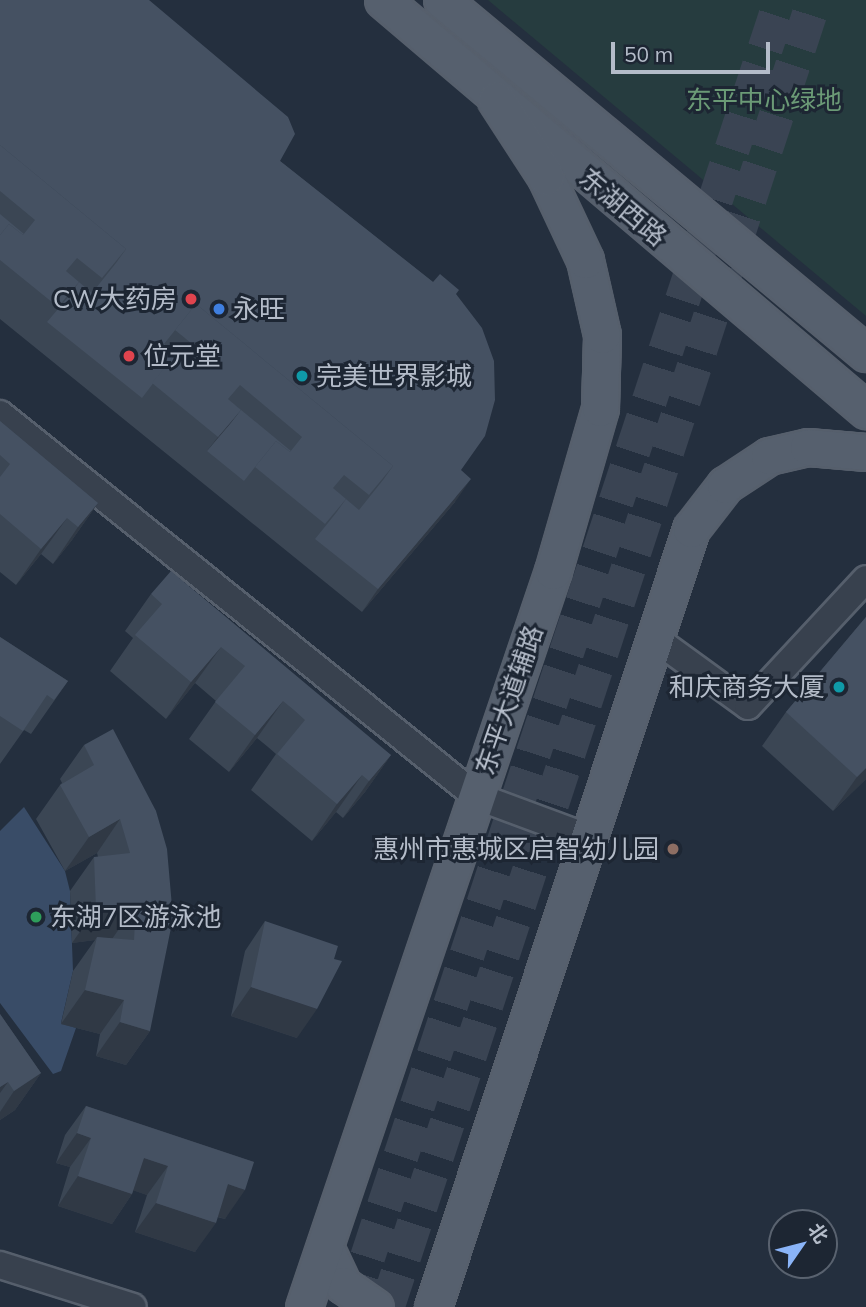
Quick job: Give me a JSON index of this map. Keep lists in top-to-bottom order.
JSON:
{
  "streets": {
    "main road": ["东湖西路", "东平大道辅路"]
  },
  "crossings": [
    ["东湖西路", "东平大道辅路"]
  ],
  "parks": ["东平中心绿地"],
  "places": [
    "CW大药房",
    "永旺",
    "位元堂",
    "完美世界影城",
    "和庆商务大厦",
    "惠州市惠城区启智幼儿园",
    "东湖7区游泳池"
  ],
  "scale_bar": "50 m",
  "north": "top right"
}
